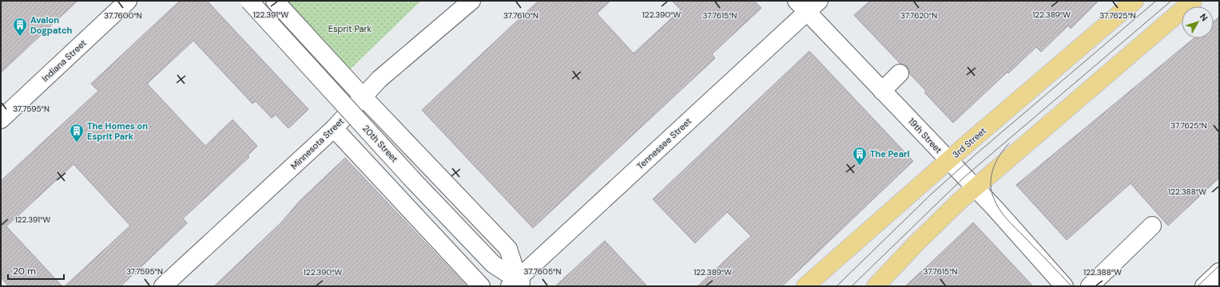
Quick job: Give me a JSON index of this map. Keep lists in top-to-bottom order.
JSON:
{
  "streets": {
    "main road": ["3rd Street"],
    "street": [
      "Indiana Street",
      "19th Street",
      "Minnesota Street",
      "20th Street",
      "Tennessee Street"
    ]
  },
  "crossings": [
    ["19th Street", "3rd Street"],
    ["19th Street", "Tennessee Street"],
    ["20th Street", "Tennessee Street"]
  ],
  "parks": ["Esprit Park"],
  "places": {
    "building": ["Avalon Dogpatch", "The Homes on Esprit Park", "The Pearl"]
  },
  "scale_bar": "20 m",
  "north": "top right",
  "coordinates": [
    "122.390°W",
    "122.389°W",
    "122.391°W",
    "37.7600°N",
    "37.7610°N",
    "37.7615°N",
    "37.7625°N",
    "37.7620°N",
    "37.7595°N",
    "122.388°W",
    "37.7605°N"
  ]
}
